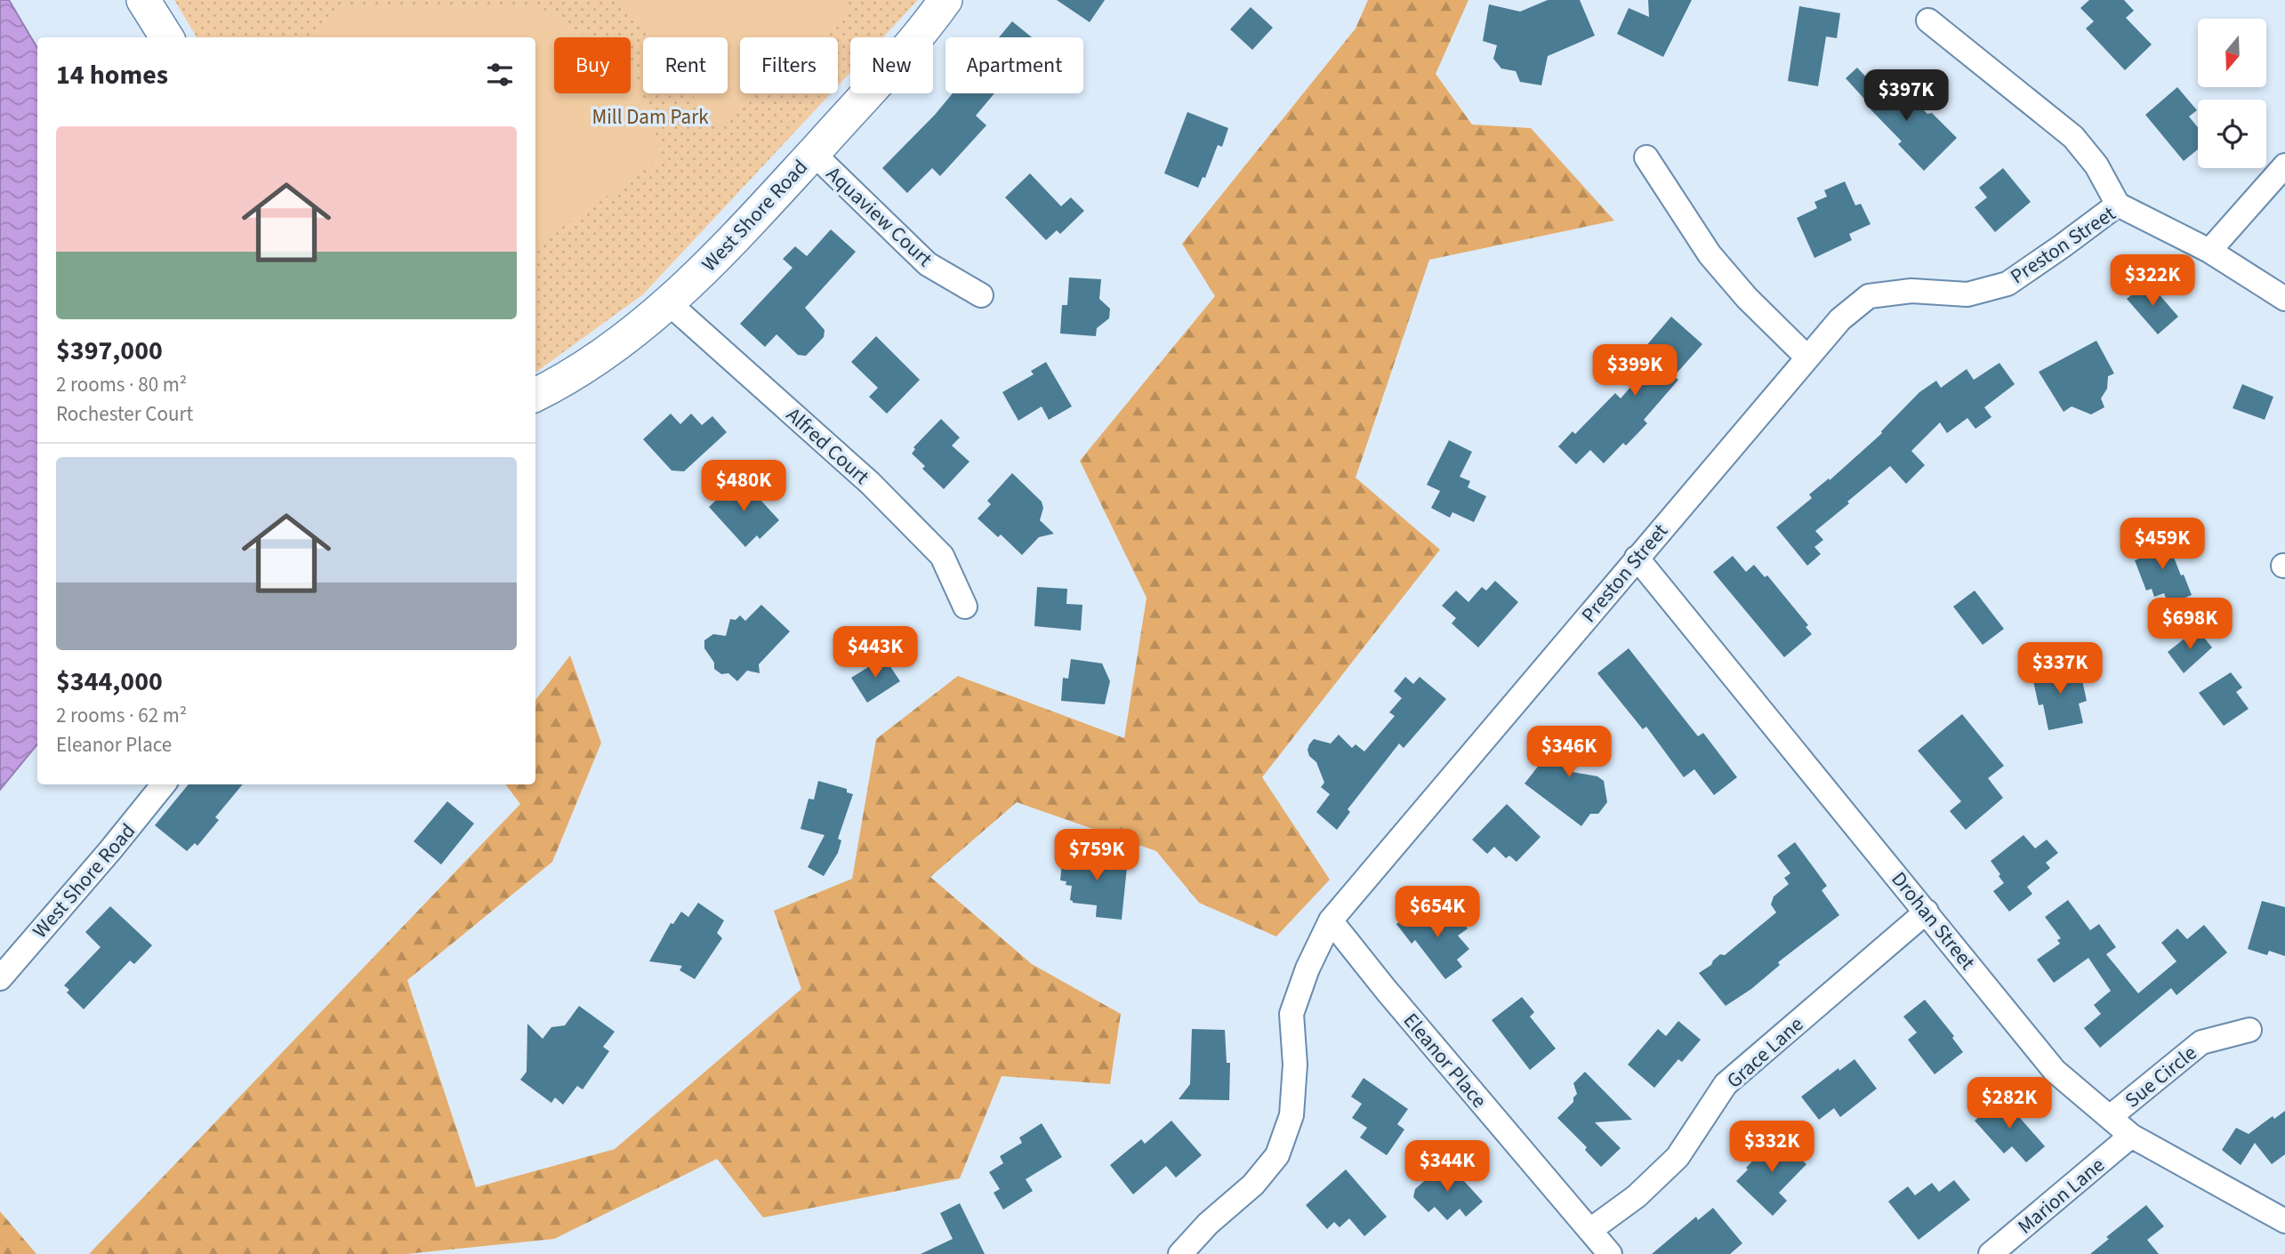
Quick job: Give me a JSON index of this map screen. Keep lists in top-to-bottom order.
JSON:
{
  "streets": {
    "street": [
      "West Shore Road",
      "Aquaview Court",
      "Preston Street",
      "Alfred Court",
      "Drohan Street",
      "Grace Lane",
      "Eleanor Place",
      "Sue Circle",
      "Marion Lane"
    ]
  },
  "crossings": [
    ["West Shore Road", "Aquaview Court"],
    ["West Shore Road", "Alfred Court"],
    ["Preston Street", "Drohan Street"],
    ["Preston Street", "Eleanor Place"],
    ["Drohan Street", "Grace Lane"],
    ["Drohan Street", "Sue Circle"],
    ["Drohan Street", "Marion Lane"],
    ["Grace Lane", "Eleanor Place"]
  ],
  "parks": ["Mill Dam Park"],
  "north": "bottom",
  "page": {
    "chip": [
      "Buy",
      "Rent",
      "Filters",
      "New",
      "Apartment"
    ],
    "heading": "14 homes",
    "price": [
      "$397K",
      "$322K",
      "$399K",
      "$480K",
      "$459K",
      "$698K",
      "$443K",
      "$337K",
      "$346K",
      "$759K",
      "$654K",
      "$282K",
      "$332K",
      "$344K"
    ],
    "list": [
      {
        "name": "$397,000",
        "note": "2 rooms · 80 m² · Rochester Court"
      },
      {
        "name": "$344,000",
        "note": "2 rooms · 62 m² · Eleanor Place"
      }
    ]
  }
}
